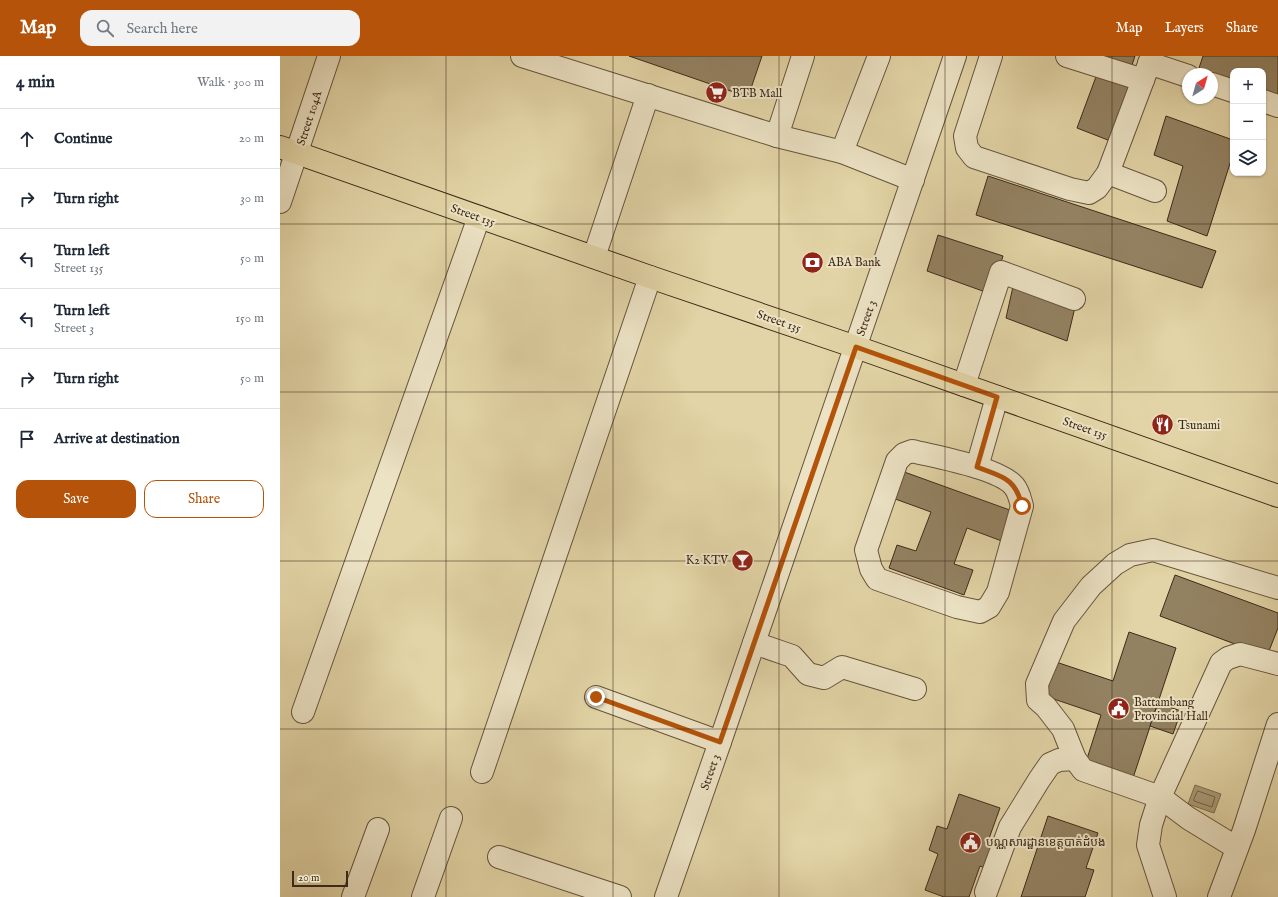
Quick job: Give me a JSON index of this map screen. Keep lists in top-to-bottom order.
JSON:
{
  "streets": {
    "main road": ["Street 135"],
    "street": ["Street 104A", "Street 3"]
  },
  "crossings": [
    ["Street 104A", "Street 135"],
    ["Street 135", "Street 3"]
  ],
  "places": {
    "supermarket": ["BTB Mall"],
    "bank": ["ABA Bank"],
    "restaurant": ["Tsunami"],
    "bar": ["K2 KTV"],
    "public building": ["Battambang Provincial Hall", "បណ្ណសារដ្ឋានខេត្តបាត់ដំបង"]
  },
  "scale_bar": "20 m",
  "north": "top right",
  "page": {
    "header": "Map",
    "search": "Search here",
    "nav": ["Map", "Layers", "Share"],
    "heading": ["4 min", "Walk · 300 m"],
    "map_buttons": ["+", "−"],
    "list": [
      ["Continue", "20 m"],
      ["Turn right", "30 m"],
      ["Turn left", "Street 135", "50 m"],
      ["Turn left", "Street 3", "150 m"],
      ["Turn right", "50 m"],
      "Arrive at destination"
    ],
    "buttons": ["Save", "Share"],
    "scale": "20 m"
  }
}
